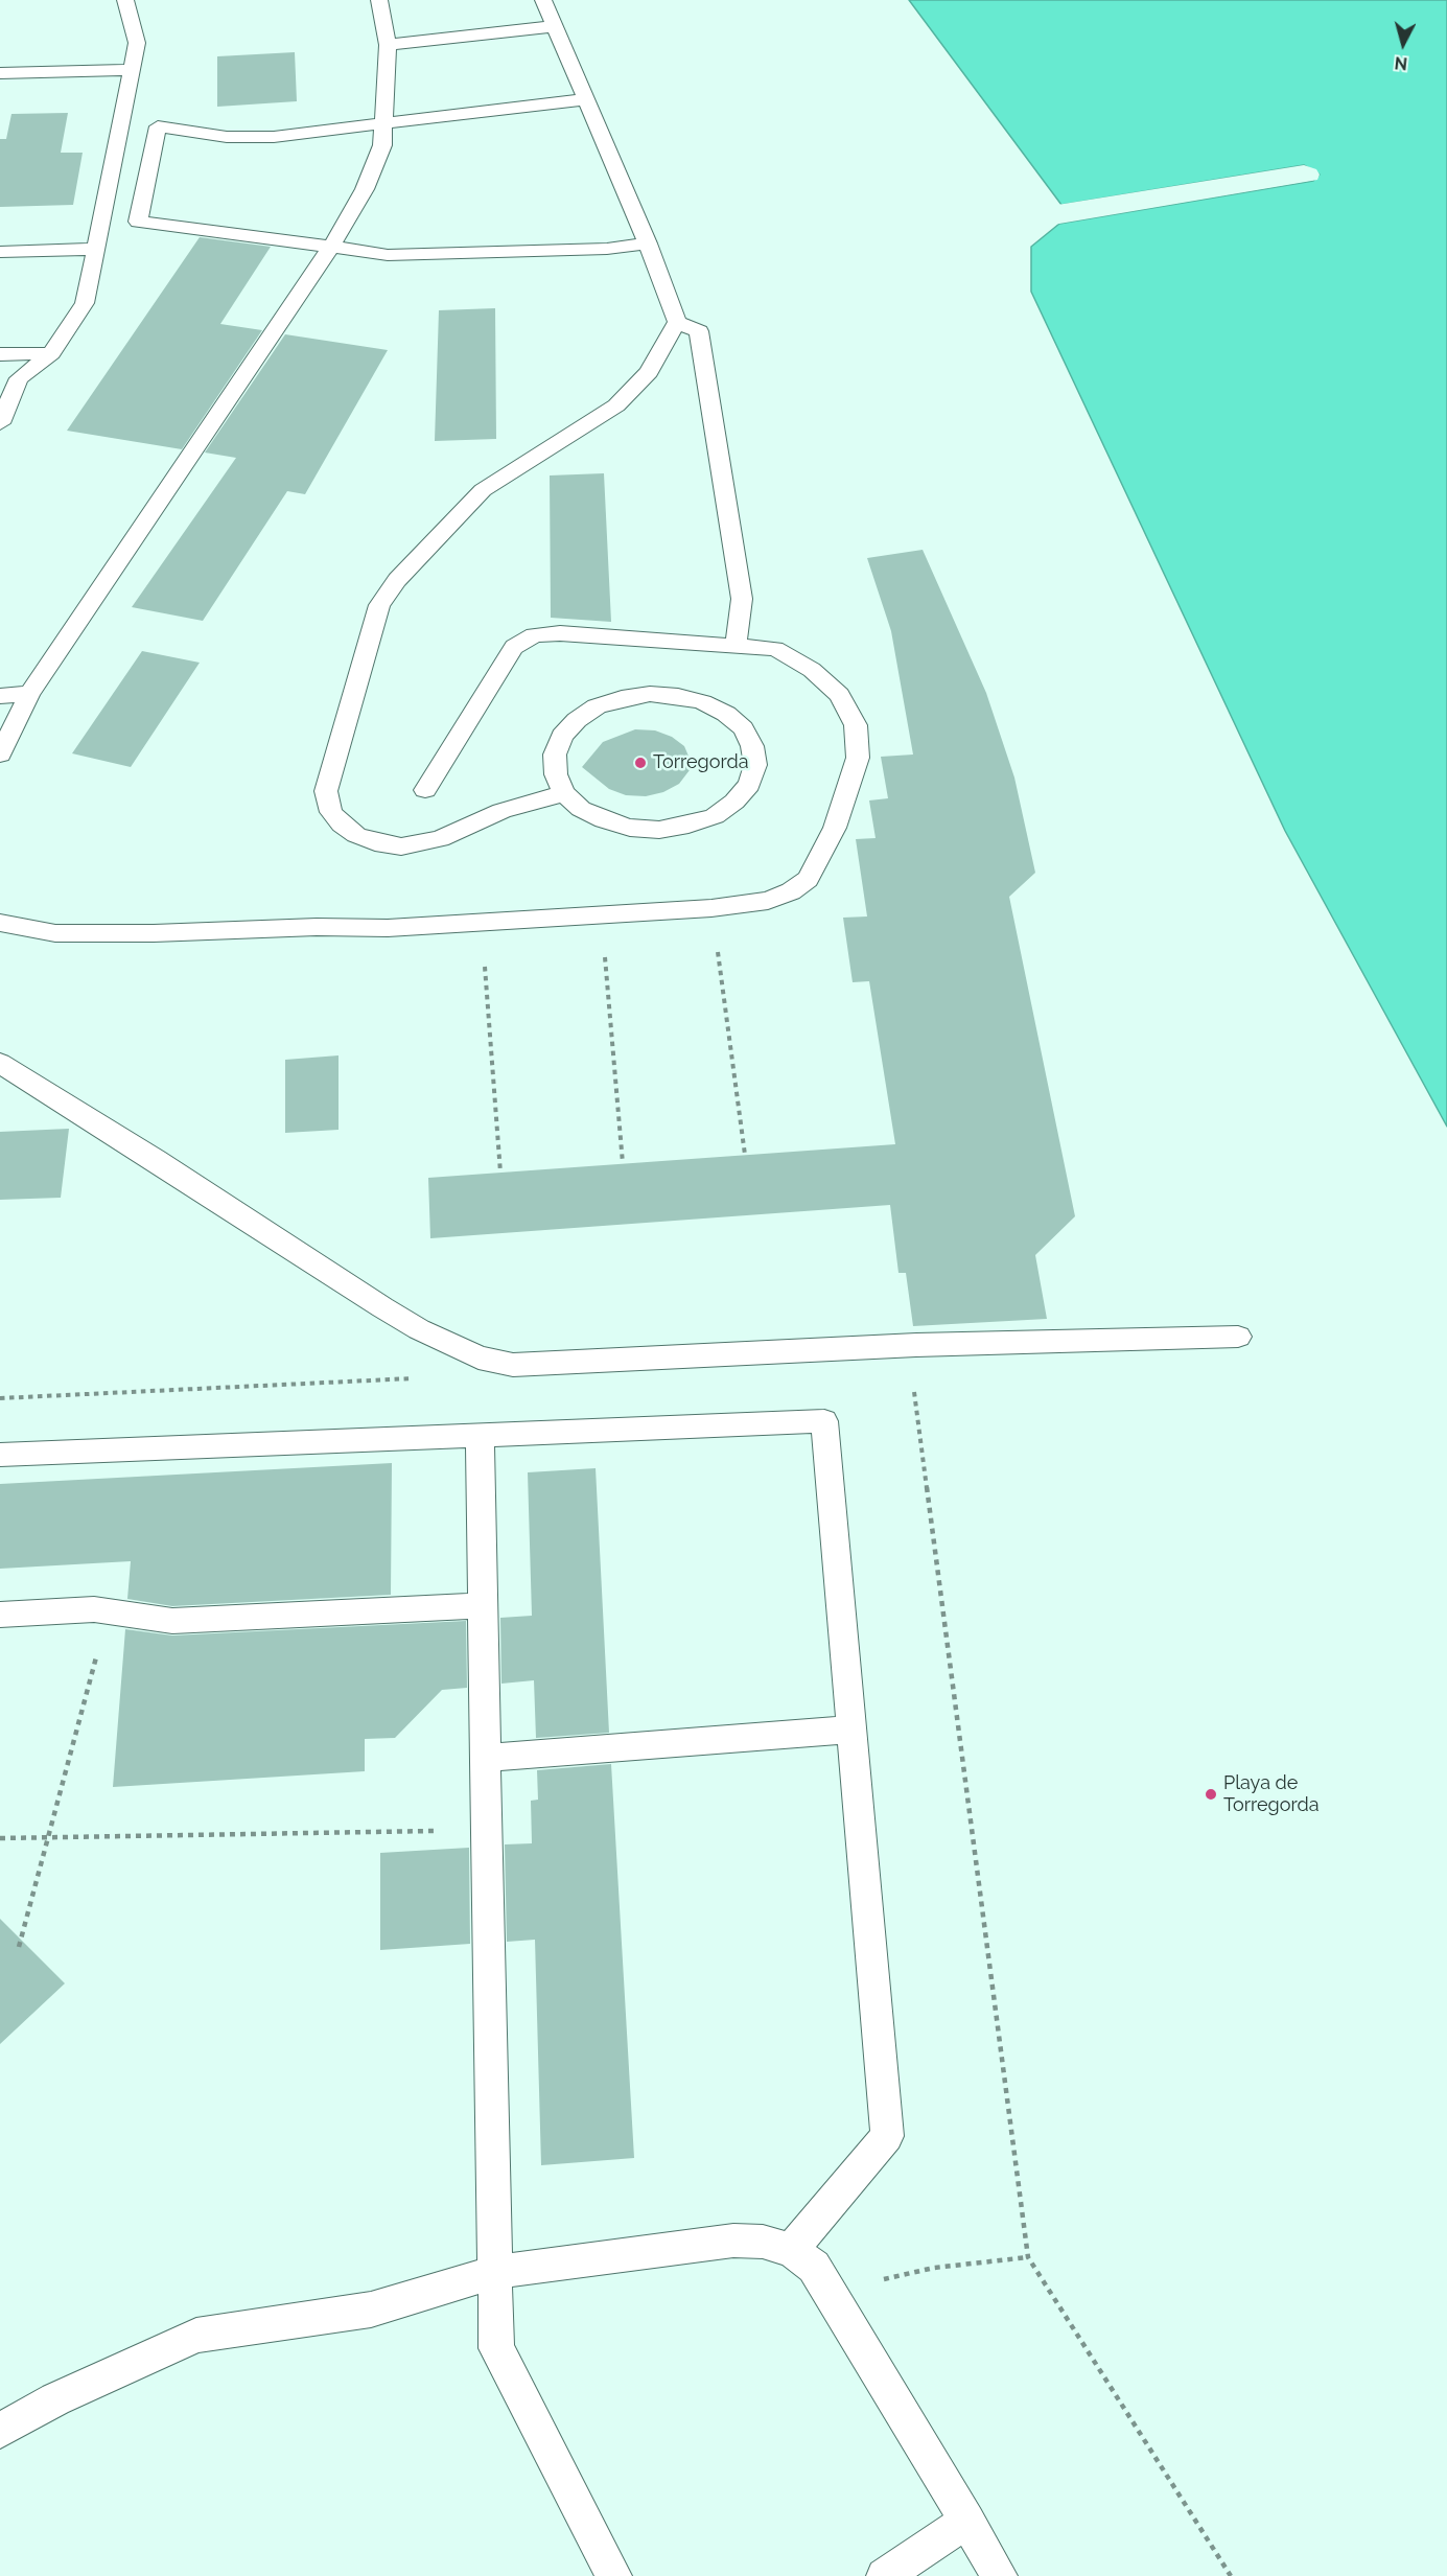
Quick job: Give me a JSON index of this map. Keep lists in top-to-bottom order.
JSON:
{
  "places": ["Torregorda", "Playa de Torregorda"],
  "north": "bottom"
}
